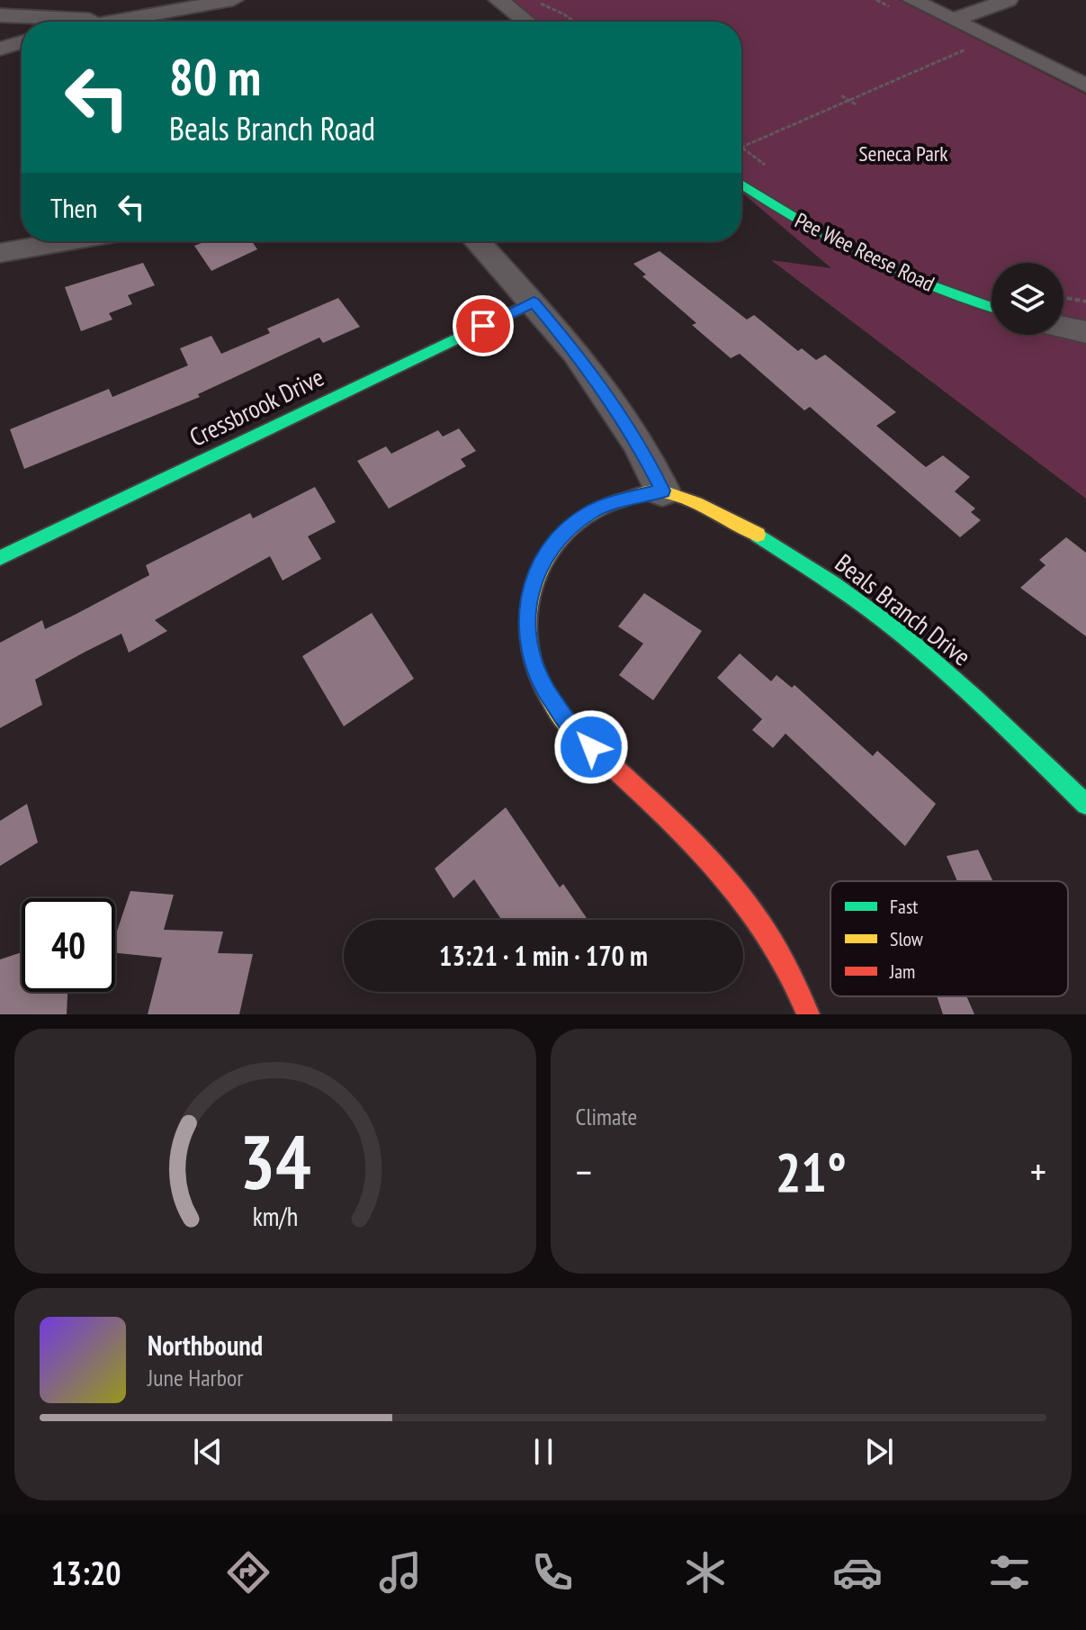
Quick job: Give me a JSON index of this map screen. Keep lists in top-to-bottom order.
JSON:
{
  "streets": {
    "street": ["Pee Wee Reese Road", "Cressbrook Drive", "Beals Branch Drive"]
  },
  "parks": ["Seneca Park"],
  "legend": ["Fast", "Slow", "Jam"],
  "page": {
    "turn": ["80 m", "Beals Branch Road"],
    "then": "Then",
    "limit": "40",
    "trip": "13:21 · 1 min · 170 m",
    "tile": "Climate",
    "heat": ["−", "21°", "+"],
    "song": ["Northbound", "June Harbor"],
    "tabs": "13:20",
    "gauge": ["34", "km/h"]
  }
}
